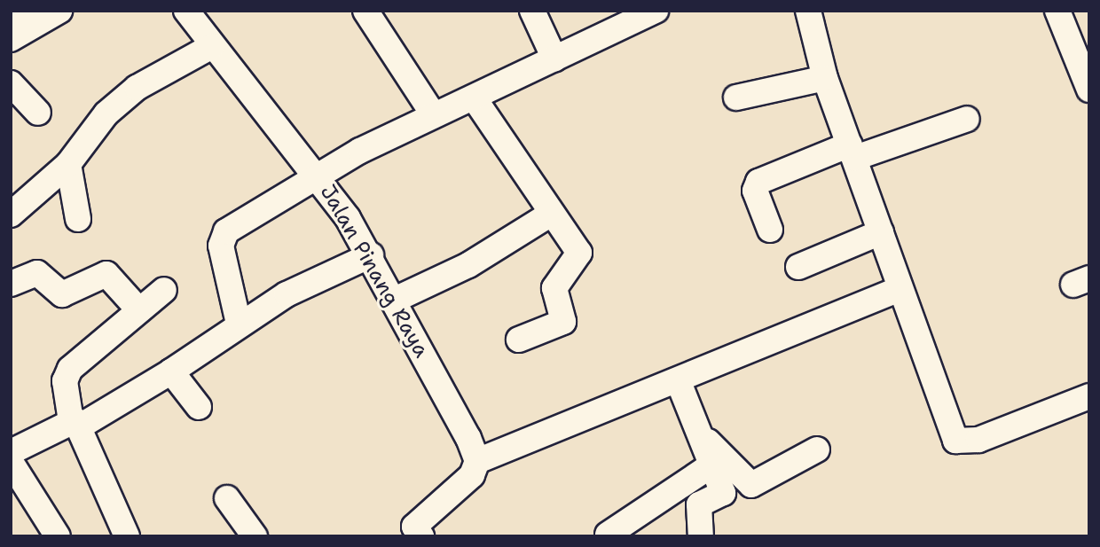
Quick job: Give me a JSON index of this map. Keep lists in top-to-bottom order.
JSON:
{
  "streets": {
    "street": ["Jalan Pinang Raya"]
  }
}
